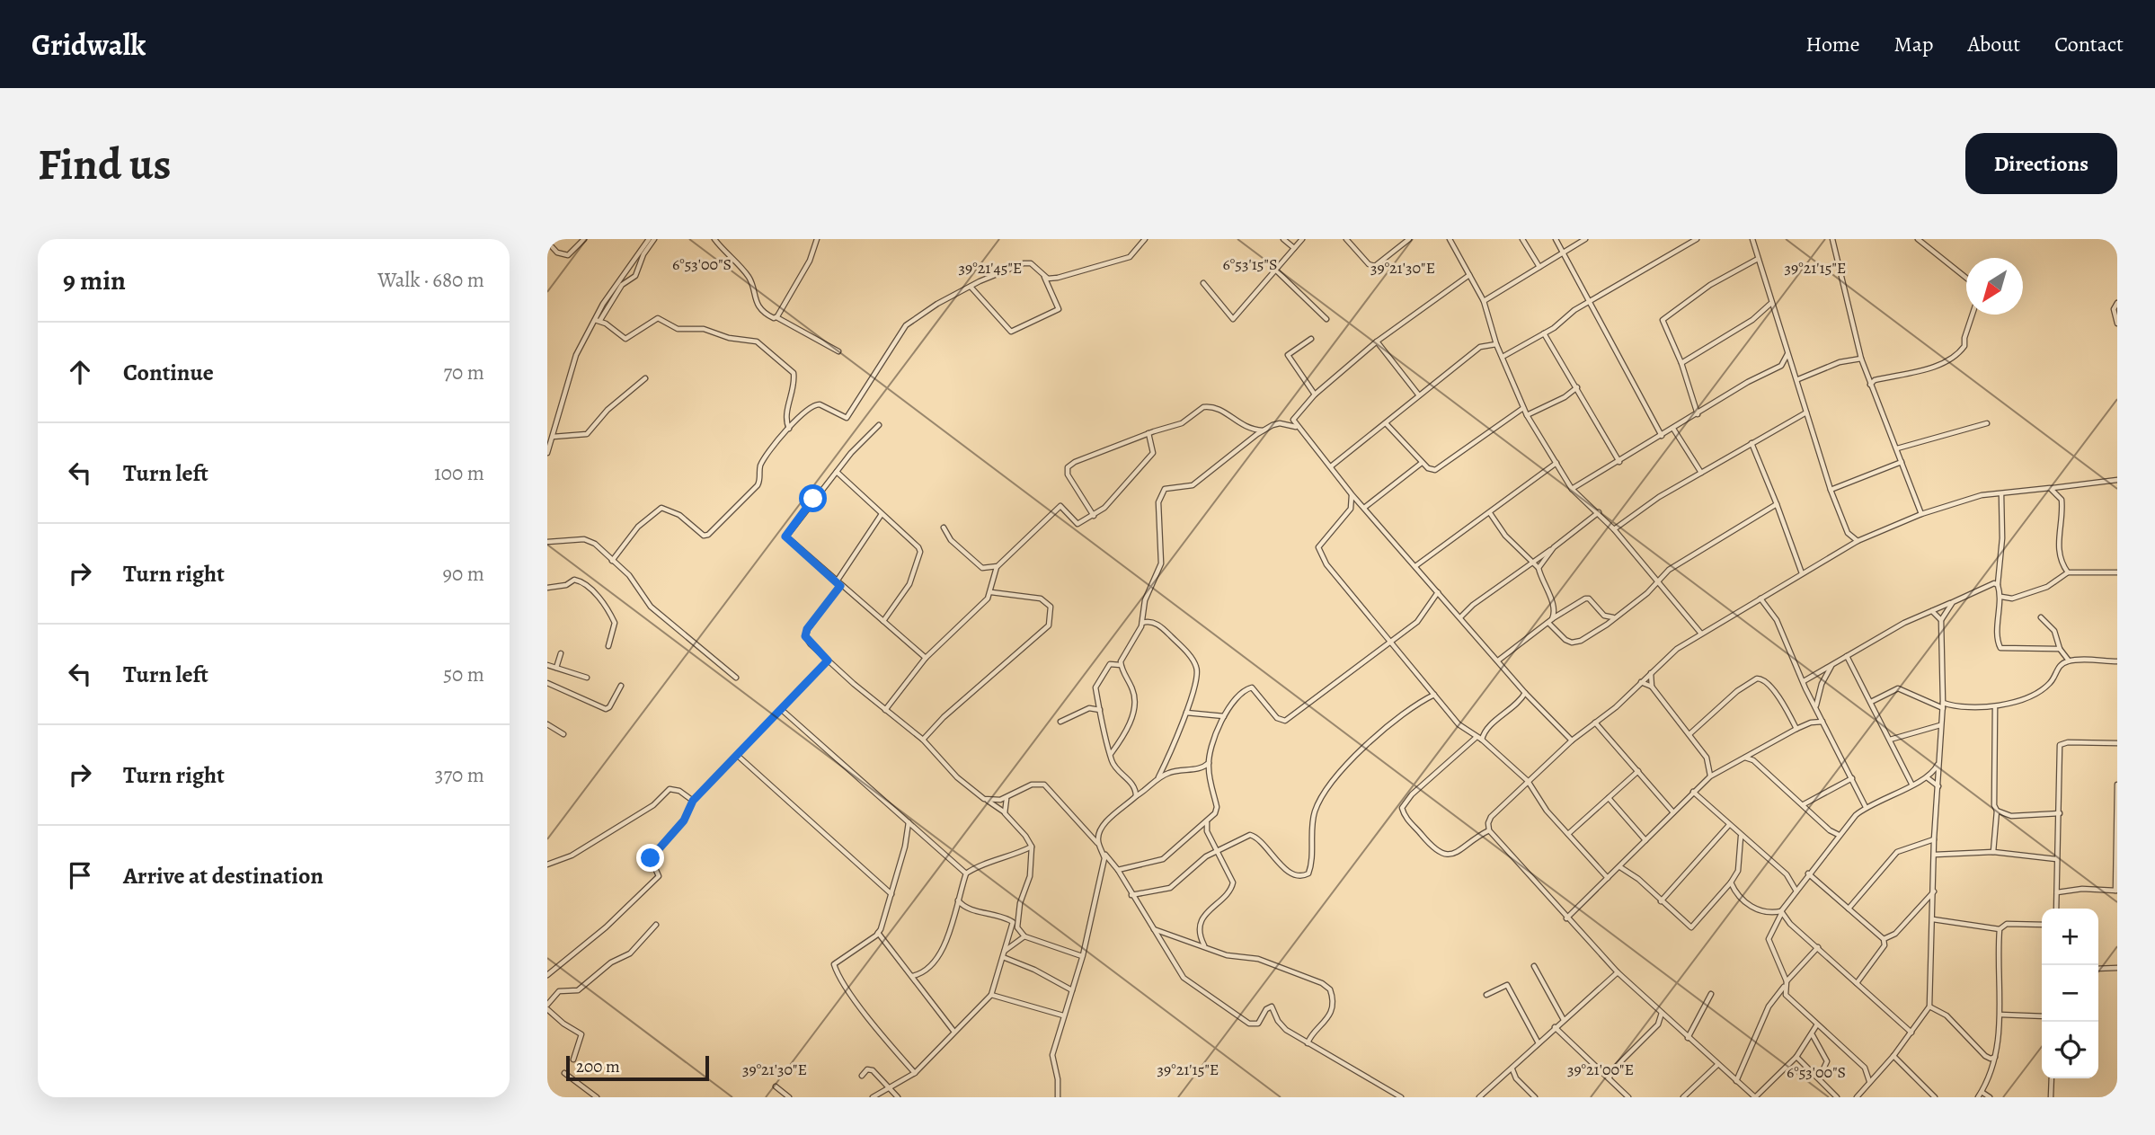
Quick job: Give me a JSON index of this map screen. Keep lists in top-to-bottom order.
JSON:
{
  "scale_bar": "200 m",
  "north": "bottom left",
  "page": {
    "header": "Gridwalk",
    "nav": [
      "Home",
      "Map",
      "About",
      "Contact"
    ],
    "buttons": "Directions",
    "title": "Find us",
    "heading": ["9 min", "Walk · 680 m"],
    "list": [
      ["Continue", "70 m"],
      ["Turn left", "100 m"],
      ["Turn right", "90 m"],
      ["Turn left", "50 m"],
      ["Turn right", "370 m"],
      "Arrive at destination"
    ],
    "map_buttons": ["+", "−"],
    "scale": "200 m"
  },
  "coordinates": [
    "6°53'00\"S",
    "6°53'15\"S",
    "39°21'45\"E",
    "39°21'30\"E",
    "39°21'15\"E",
    "39°21'00\"E"
  ]
}
